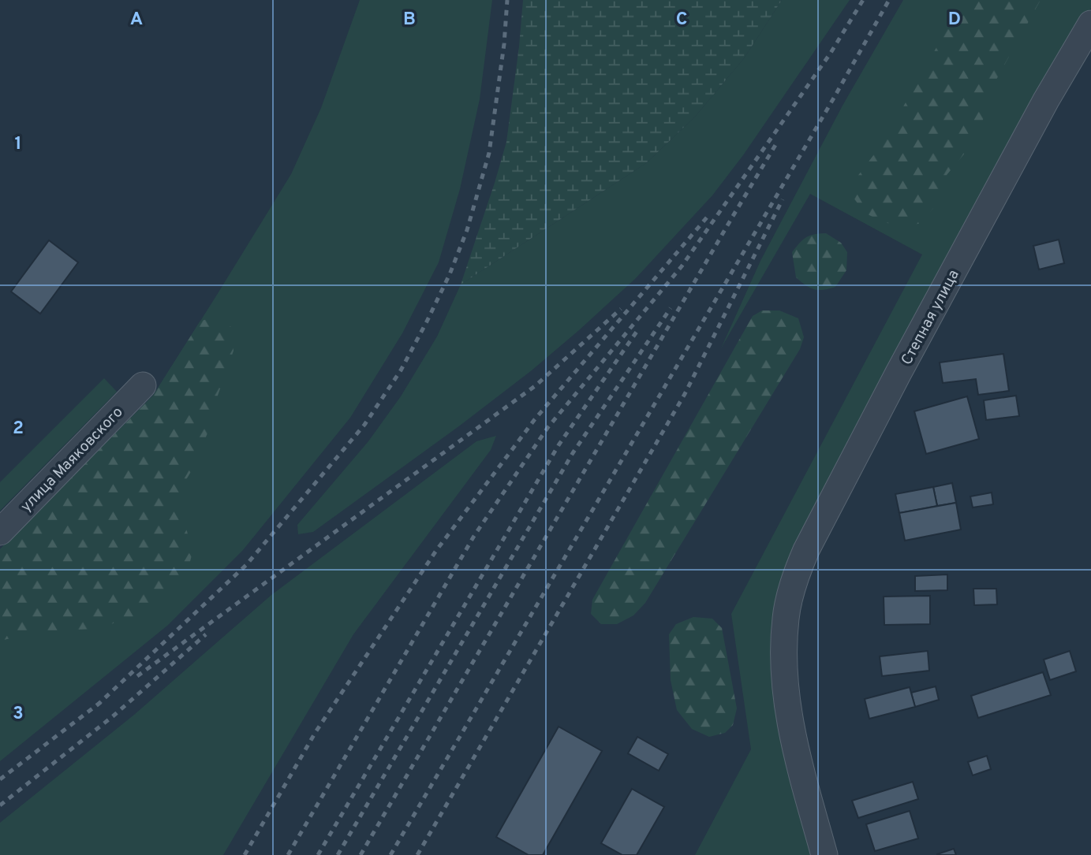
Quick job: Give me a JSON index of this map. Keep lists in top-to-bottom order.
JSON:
{
  "streets": {
    "street": ["Степная улица", "улица Маяковского"]
  },
  "grid": {
    "columns": [
      "A",
      "B",
      "C",
      "D"
    ],
    "rows": ["1", "2", "3"]
  }
}
